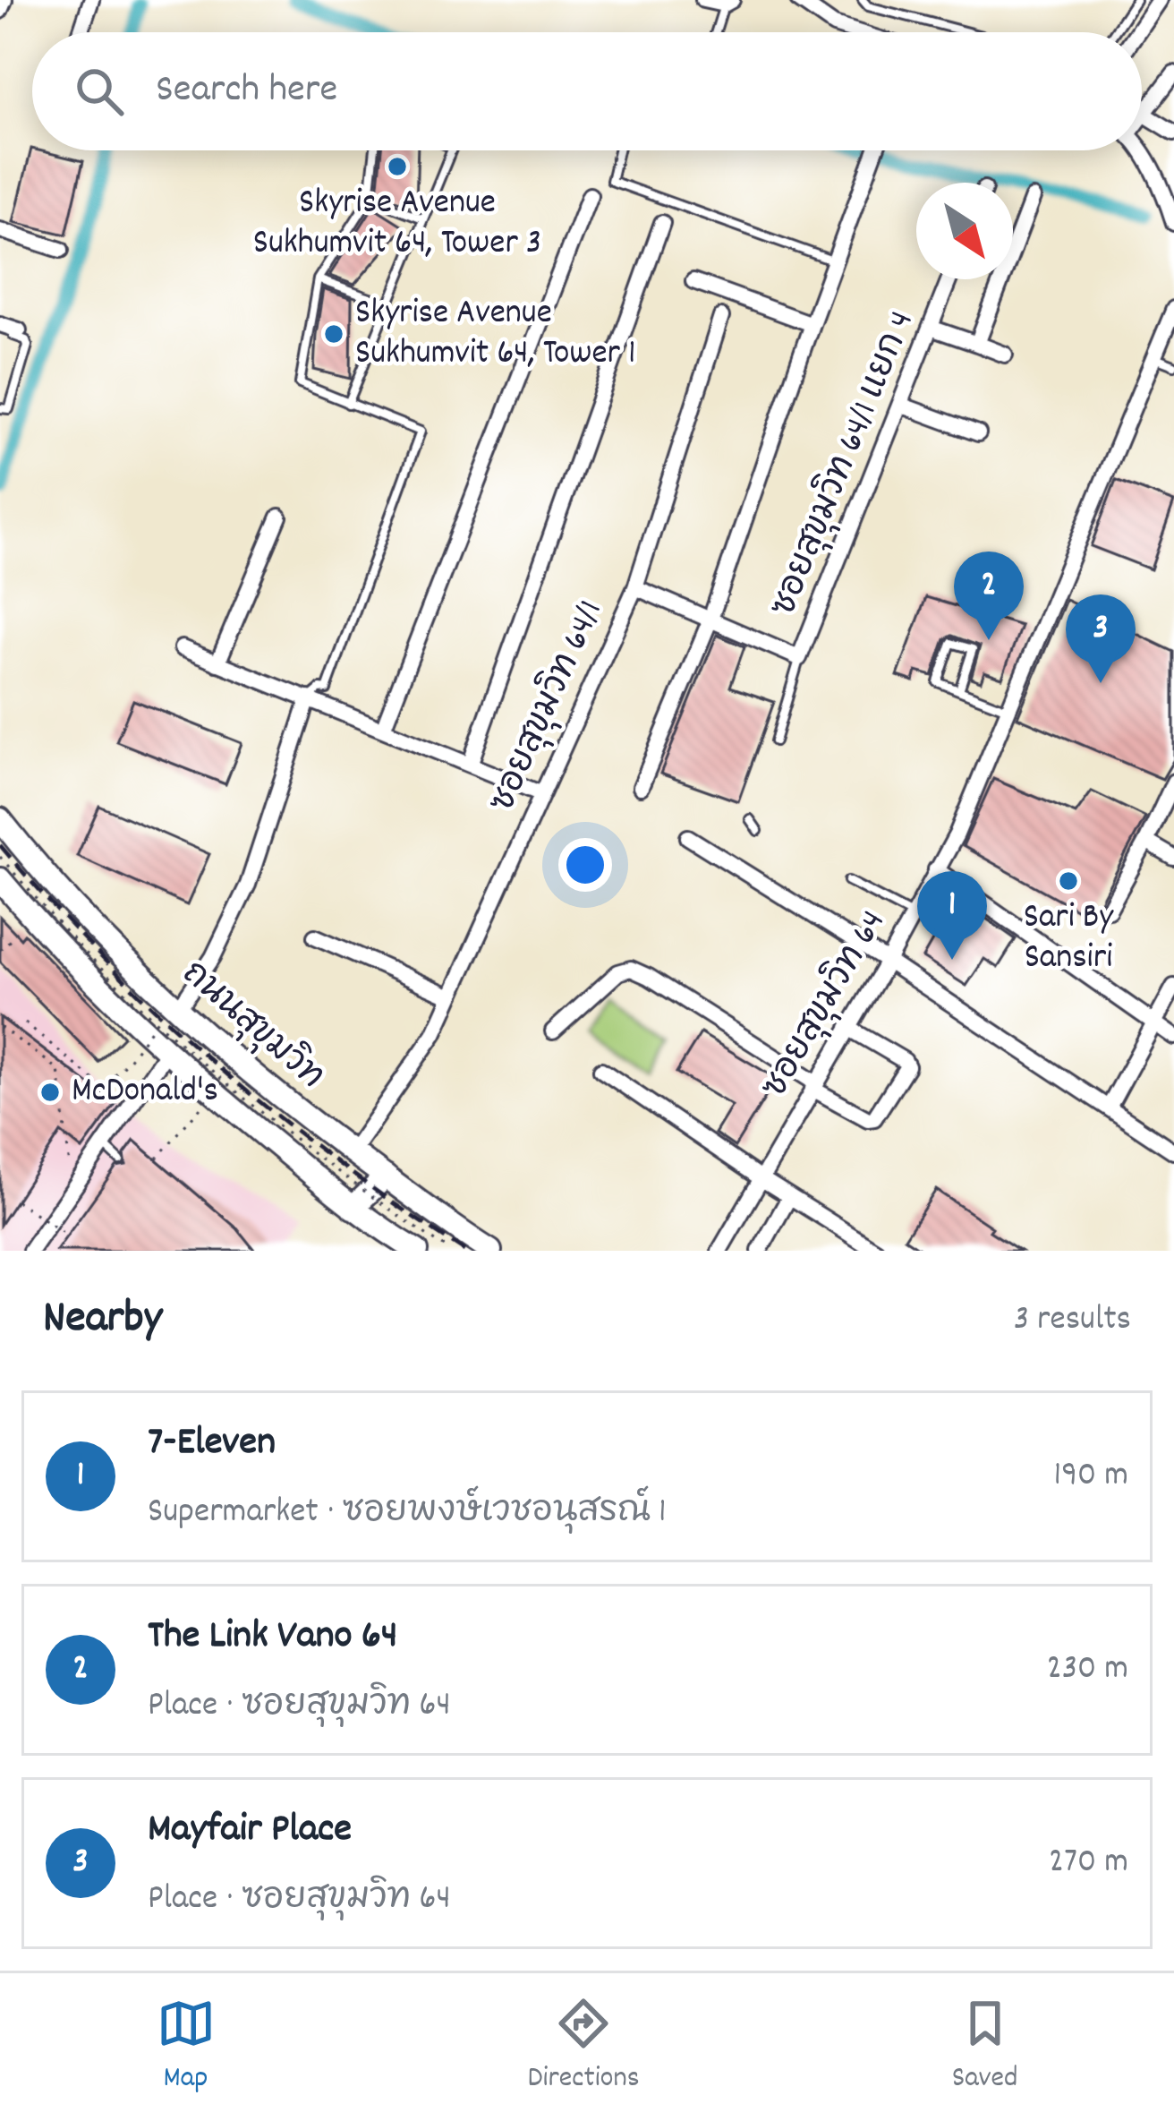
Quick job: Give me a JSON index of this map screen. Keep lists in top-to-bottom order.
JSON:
{
  "streets": {
    "main road": ["ถนนสุขุมวิท"],
    "street": ["ซอยสุขุมวิท 64/1 แยก 4", "ซอยสุขุมวิท 64/1", "ซอยสุขุมวิท 64"]
  },
  "crossings": [
    ["ซอยสุขุมวิท 64/1 แยก 4", "ซอยสุขุมวิท 64/1"],
    ["ซอยสุขุมวิท 64/1", "ถนนสุขุมวิท"]
  ],
  "places": [
    "Skyrise Avenue Sukhumvit 64, Tower 3",
    "Skyrise Avenue Sukhumvit 64, Tower 1",
    "Sari By Sansiri",
    "McDonald's"
  ],
  "north": "bottom right",
  "page": {
    "search": "Search here",
    "pins": ["2", "3", "1"],
    "heading": ["Nearby", "3 results"],
    "list": [
      {
        "mark": "1",
        "name": "7-Eleven",
        "note": "Supermarket · ซอยพงษ์เวชอนุสรณ์ 1",
        "value": "190 m"
      },
      {
        "mark": "2",
        "name": "The Link Vano 64",
        "note": "Place · ซอยสุขุมวิท 64",
        "value": "230 m"
      },
      {
        "mark": "3",
        "name": "Mayfair Place",
        "note": "Place · ซอยสุขุมวิท 64",
        "value": "270 m"
      }
    ],
    "nav": ["Map", "Directions", "Saved"]
  }
}
